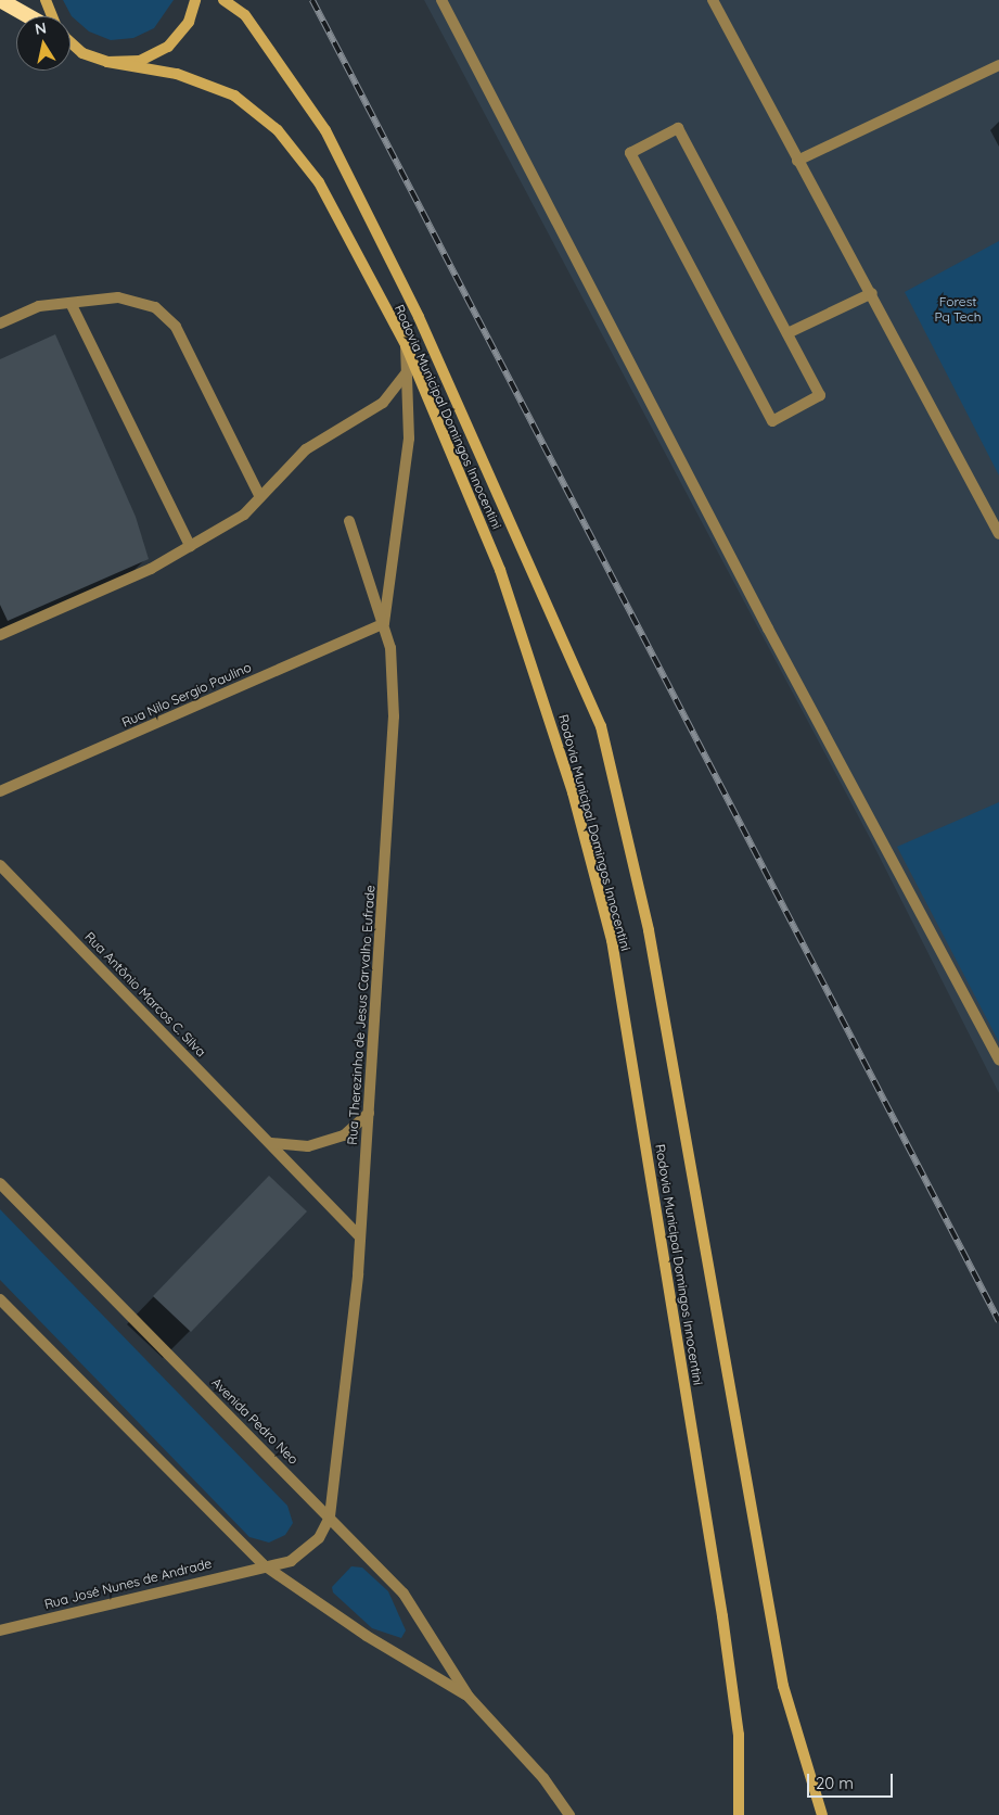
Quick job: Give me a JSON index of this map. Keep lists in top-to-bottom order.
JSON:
{
  "streets": {
    "main road": ["Rodovia Municipal Domingos Innocentini"],
    "street": [
      "Rua Nilo Sergio Paulino",
      "Rua Antônio Marcos C. Silva",
      "Rua Therezinha de Jesus Carvalho Eufrade",
      "Avenida Pedro Neo",
      "Rua José Nunes de Andrade"
    ]
  },
  "crossings": [
    ["Rua Nilo Sergio Paulino", "Rua Therezinha de Jesus Carvalho Eufrade"],
    ["Rua Antônio Marcos C. Silva", "Rua Therezinha de Jesus Carvalho Eufrade"],
    ["Rua Therezinha de Jesus Carvalho Eufrade", "Avenida Pedro Neo"],
    ["Rua Therezinha de Jesus Carvalho Eufrade", "Rua José Nunes de Andrade"],
    ["Avenida Pedro Neo", "Rua José Nunes de Andrade"]
  ],
  "parks": ["Forest Pq Tech"],
  "scale_bar": "20 m",
  "north": "top"
}
